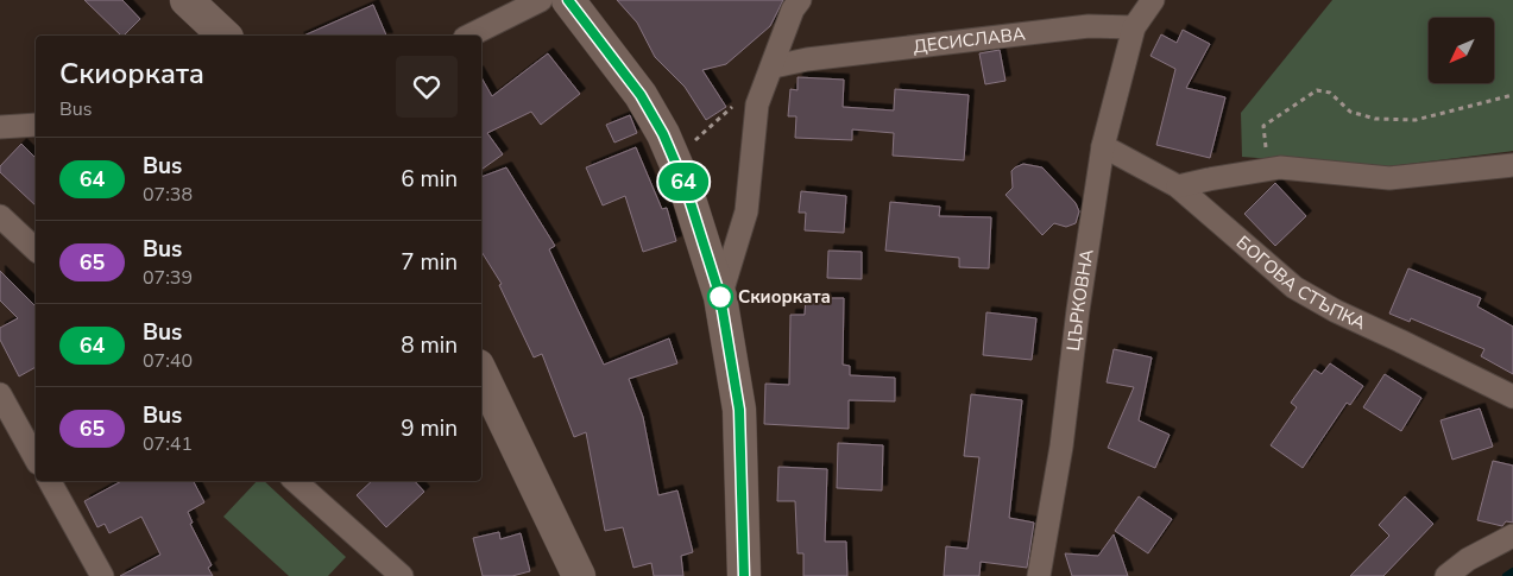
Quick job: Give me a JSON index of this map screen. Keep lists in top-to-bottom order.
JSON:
{
  "streets": {
    "street": ["ДЕСИСЛАВА", "БОГОВА СТЪПКА", "ЦЪРКОВНА"]
  },
  "crossings": [
    ["ДЕСИСЛАВА", "ЦЪРКОВНА"],
    ["БОГОВА СТЪПКА", "ЦЪРКОВНА"]
  ],
  "places": ["Скиорката"],
  "lines": ["bus line 64"],
  "north": "bottom left",
  "page": {
    "on_map": "64",
    "heading": ["Скиорката", "Bus"],
    "list": [
      {
        "mark": "64",
        "name": "Bus",
        "note": "07:38",
        "value": "6 min"
      },
      {
        "mark": "65",
        "name": "Bus",
        "note": "07:39",
        "value": "7 min"
      },
      {
        "mark": "64",
        "name": "Bus",
        "note": "07:40",
        "value": "8 min"
      },
      {
        "mark": "65",
        "name": "Bus",
        "note": "07:41",
        "value": "9 min"
      }
    ]
  }
}
